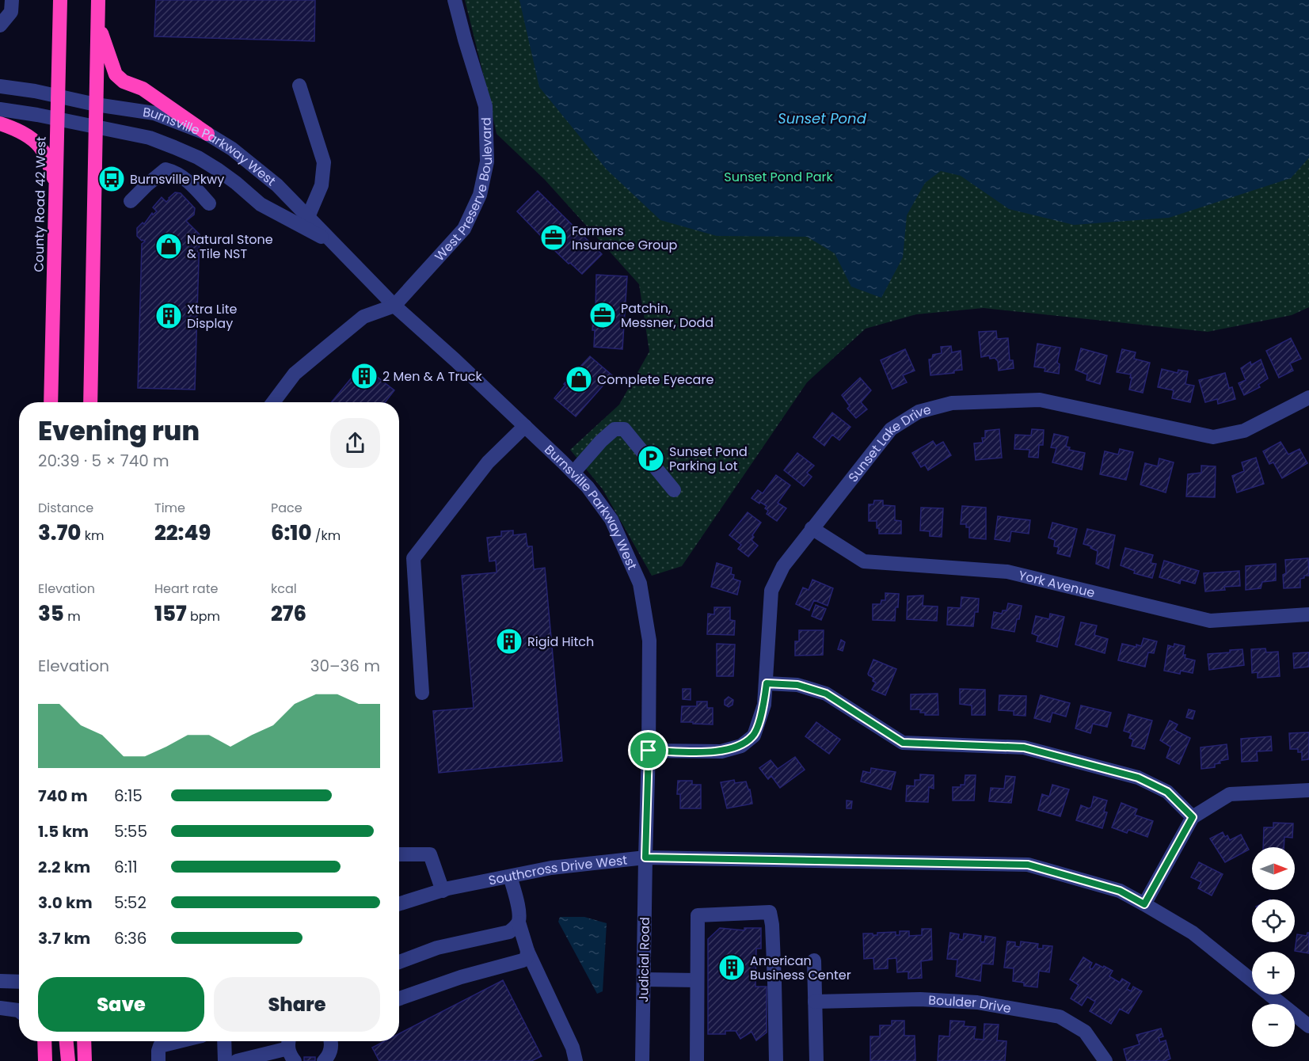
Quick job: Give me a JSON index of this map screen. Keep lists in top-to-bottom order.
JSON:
{
  "streets": {
    "highway": ["County Road 42 West"],
    "street": [
      "Burnsville Parkway West",
      "West Preserve Boulevard",
      "Sunset Lake Drive",
      "York Avenue",
      "Southcross Drive West",
      "Judicial Road",
      "Boulder Drive"
    ]
  },
  "crossings": [
    ["Burnsville Parkway West", "West Preserve Boulevard"],
    ["Burnsville Parkway West", "County Road 42 West"],
    ["Burnsville Parkway West", "Sunset Lake Drive"],
    ["Burnsville Parkway West", "Southcross Drive West"],
    ["Burnsville Parkway West", "Judicial Road"],
    ["Sunset Lake Drive", "York Avenue"],
    ["Southcross Drive West", "Judicial Road"]
  ],
  "water": ["Sunset Pond"],
  "parks": ["Sunset Pond Park"],
  "places": {
    "bus stop": ["Burnsville Pkwy"],
    "office": ["Farmers Insurance Group", "Patchin, Messner, Dodd"],
    "shop": ["Natural Stone & Tile NST", "Complete Eyecare"],
    "building": [
      "Xtra Lite Display",
      "2 Men & A Truck",
      "Rigid Hitch",
      "American Business Center"
    ],
    "parking": ["Sunset Pond Parking Lot"]
  },
  "north": "right",
  "page": {
    "heading": ["Evening run", "20:39 · 5 × 740 m"],
    "stats": [
      ["Distance", "3.70 km"],
      ["Time", "22:49"],
      ["Pace", "6:10 /km"],
      ["Elevation", "35 m"],
      ["Heart rate", "157 bpm"],
      ["kcal", "276"]
    ],
    "chart": ["Elevation", "30–36 m"],
    "list": [
      {
        "name": "740 m",
        "note": "6:15"
      },
      {
        "name": "1.5 km",
        "note": "5:55"
      },
      {
        "name": "2.2 km",
        "note": "6:11"
      },
      {
        "name": "3.0 km",
        "note": "5:52"
      },
      {
        "name": "3.7 km",
        "note": "6:36"
      }
    ],
    "map_buttons": ["+", "−"],
    "buttons": ["Save", "Share"]
  }
}
